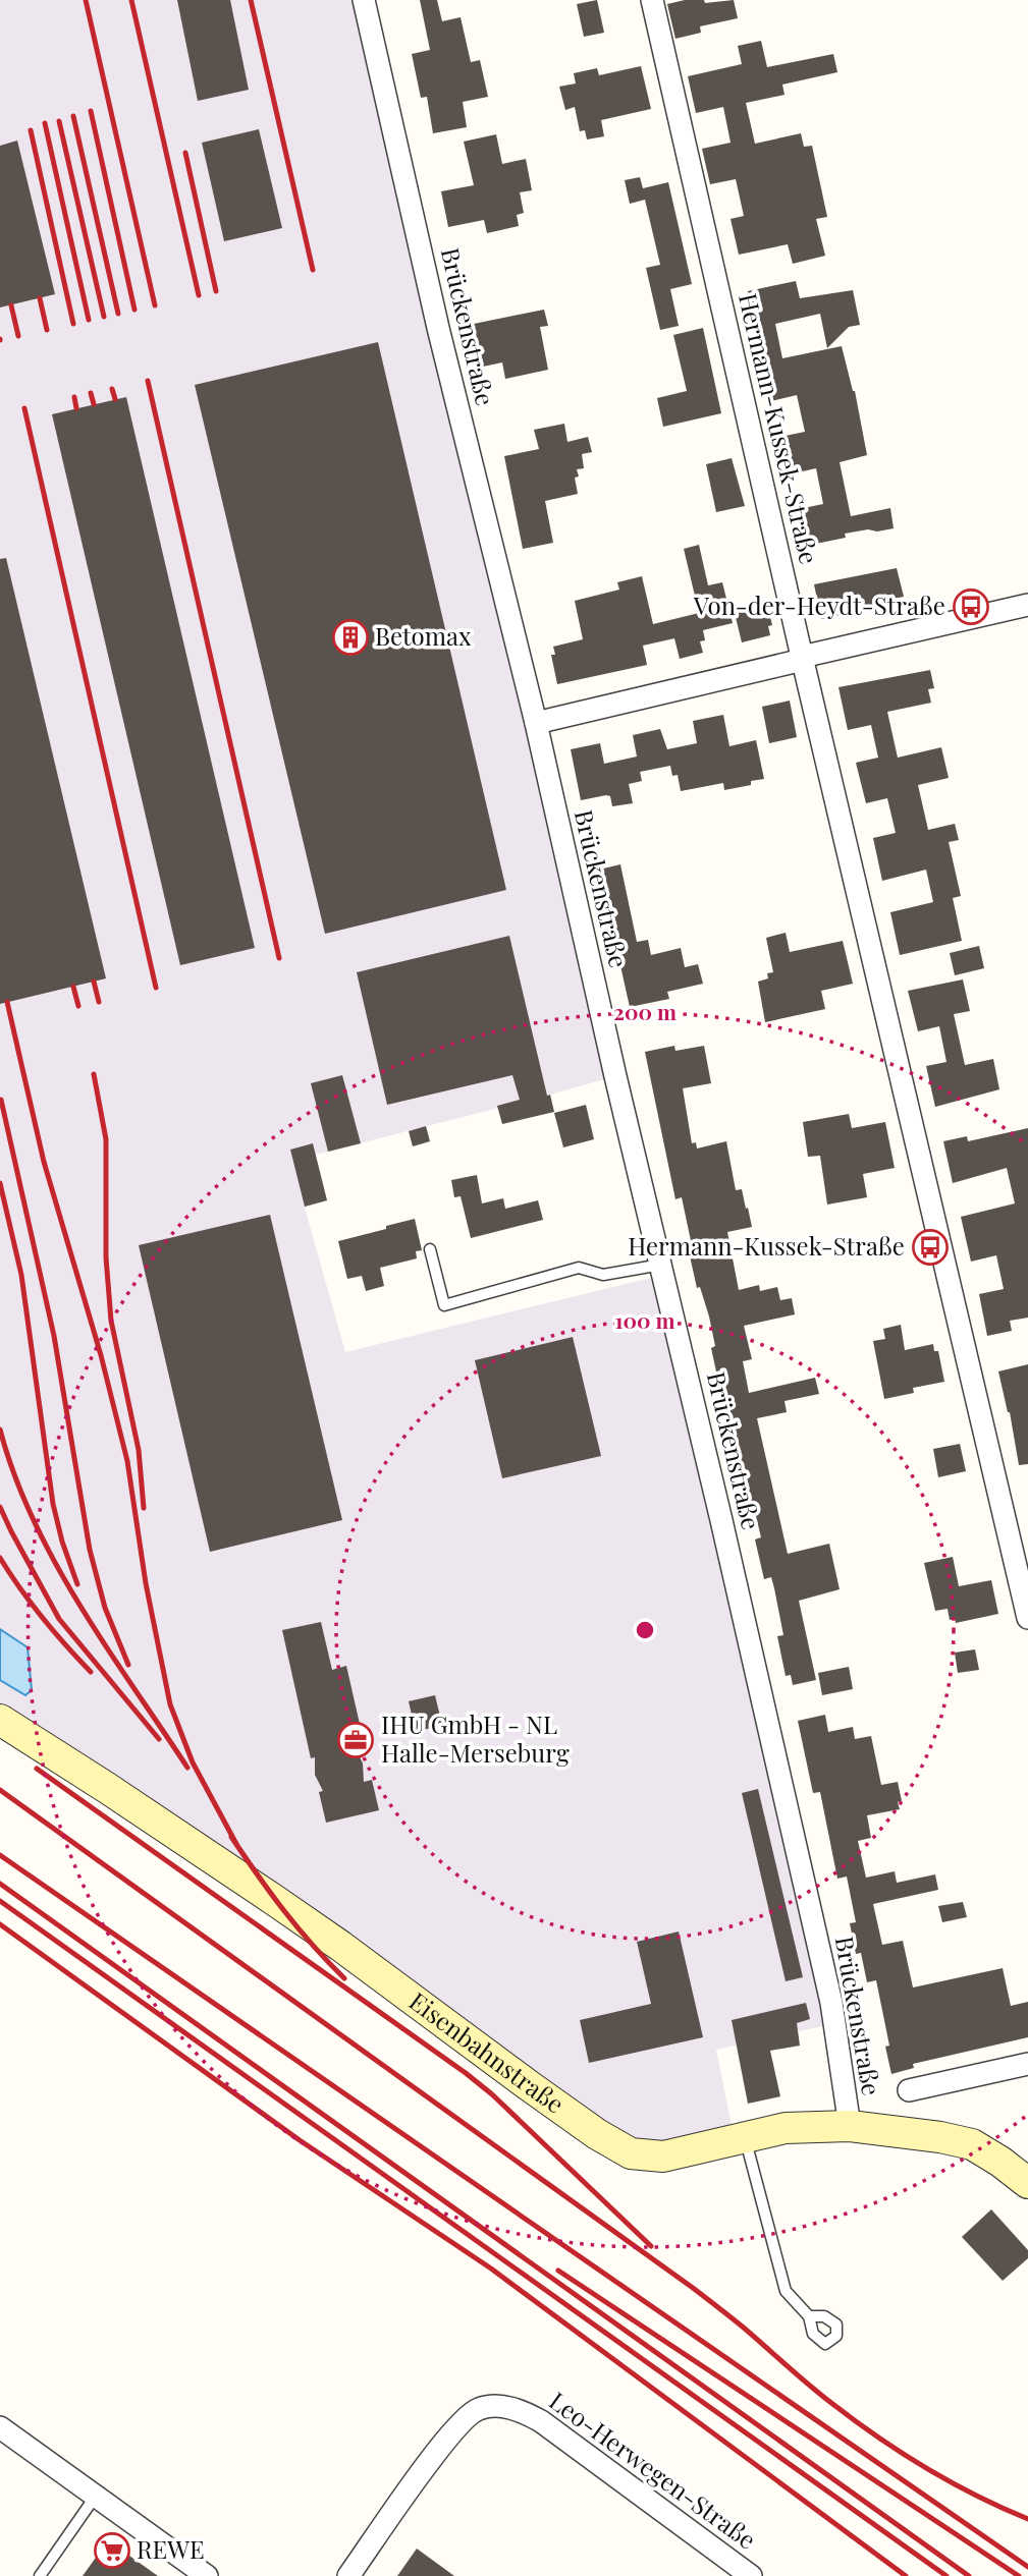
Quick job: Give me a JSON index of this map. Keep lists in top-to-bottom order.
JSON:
{
  "streets": {
    "street": [
      "Brückenstraße",
      "Hermann-Kussek-Straße",
      "Eisenbahnstraße",
      "Leo-Herwegen-Straße"
    ]
  },
  "crossings": [
    ["Brückenstraße", "Eisenbahnstraße"]
  ],
  "places": {
    "bus stop": ["Von-der-Heydt-Straße", "Hermann-Kussek-Straße"],
    "building": ["Betomax"],
    "office": ["IHU GmbH - NL Halle-Merseburg"],
    "supermarket": ["REWE"]
  },
  "rings": ["200 m", "100 m"]
}
